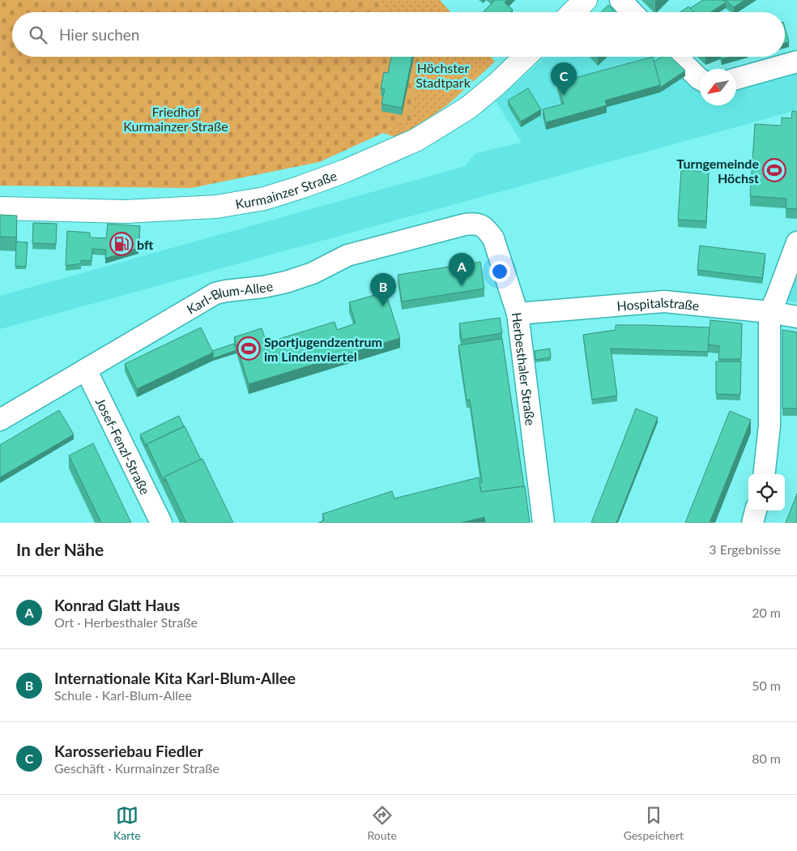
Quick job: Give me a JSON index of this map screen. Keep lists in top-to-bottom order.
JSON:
{
  "streets": {
    "main road": ["Kurmainzer Straße"],
    "street": [
      "Karl-Blum-Allee",
      "Hospitalstraße",
      "Herbesthaler Straße",
      "Josef-Fenzl-Straße"
    ]
  },
  "crossings": [
    ["Karl-Blum-Allee", "Herbesthaler Straße"],
    ["Karl-Blum-Allee", "Josef-Fenzl-Straße"],
    ["Hospitalstraße", "Herbesthaler Straße"]
  ],
  "parks": ["Höchster Stadtpark", "Friedhof Kurmainzer Straße"],
  "places": {
    "sports": ["Turngemeinde Höchst", "Sportjugendzentrum im Lindenviertel"],
    "fuel station": ["bft"]
  },
  "north": "bottom left",
  "page": {
    "search": "Hier suchen",
    "pins": ["C", "A", "B"],
    "heading": ["In der Nähe", "3 Ergebnisse"],
    "list": [
      {
        "mark": "A",
        "name": "Konrad Glatt Haus",
        "note": "Ort · Herbesthaler Straße",
        "value": "20 m"
      },
      {
        "mark": "B",
        "name": "Internationale Kita Karl-Blum-Allee",
        "note": "Schule · Karl-Blum-Allee",
        "value": "50 m"
      },
      {
        "mark": "C",
        "name": "Karosseriebau Fiedler",
        "note": "Geschäft · Kurmainzer Straße",
        "value": "80 m"
      }
    ],
    "nav": ["Karte", "Route", "Gespeichert"]
  }
}
